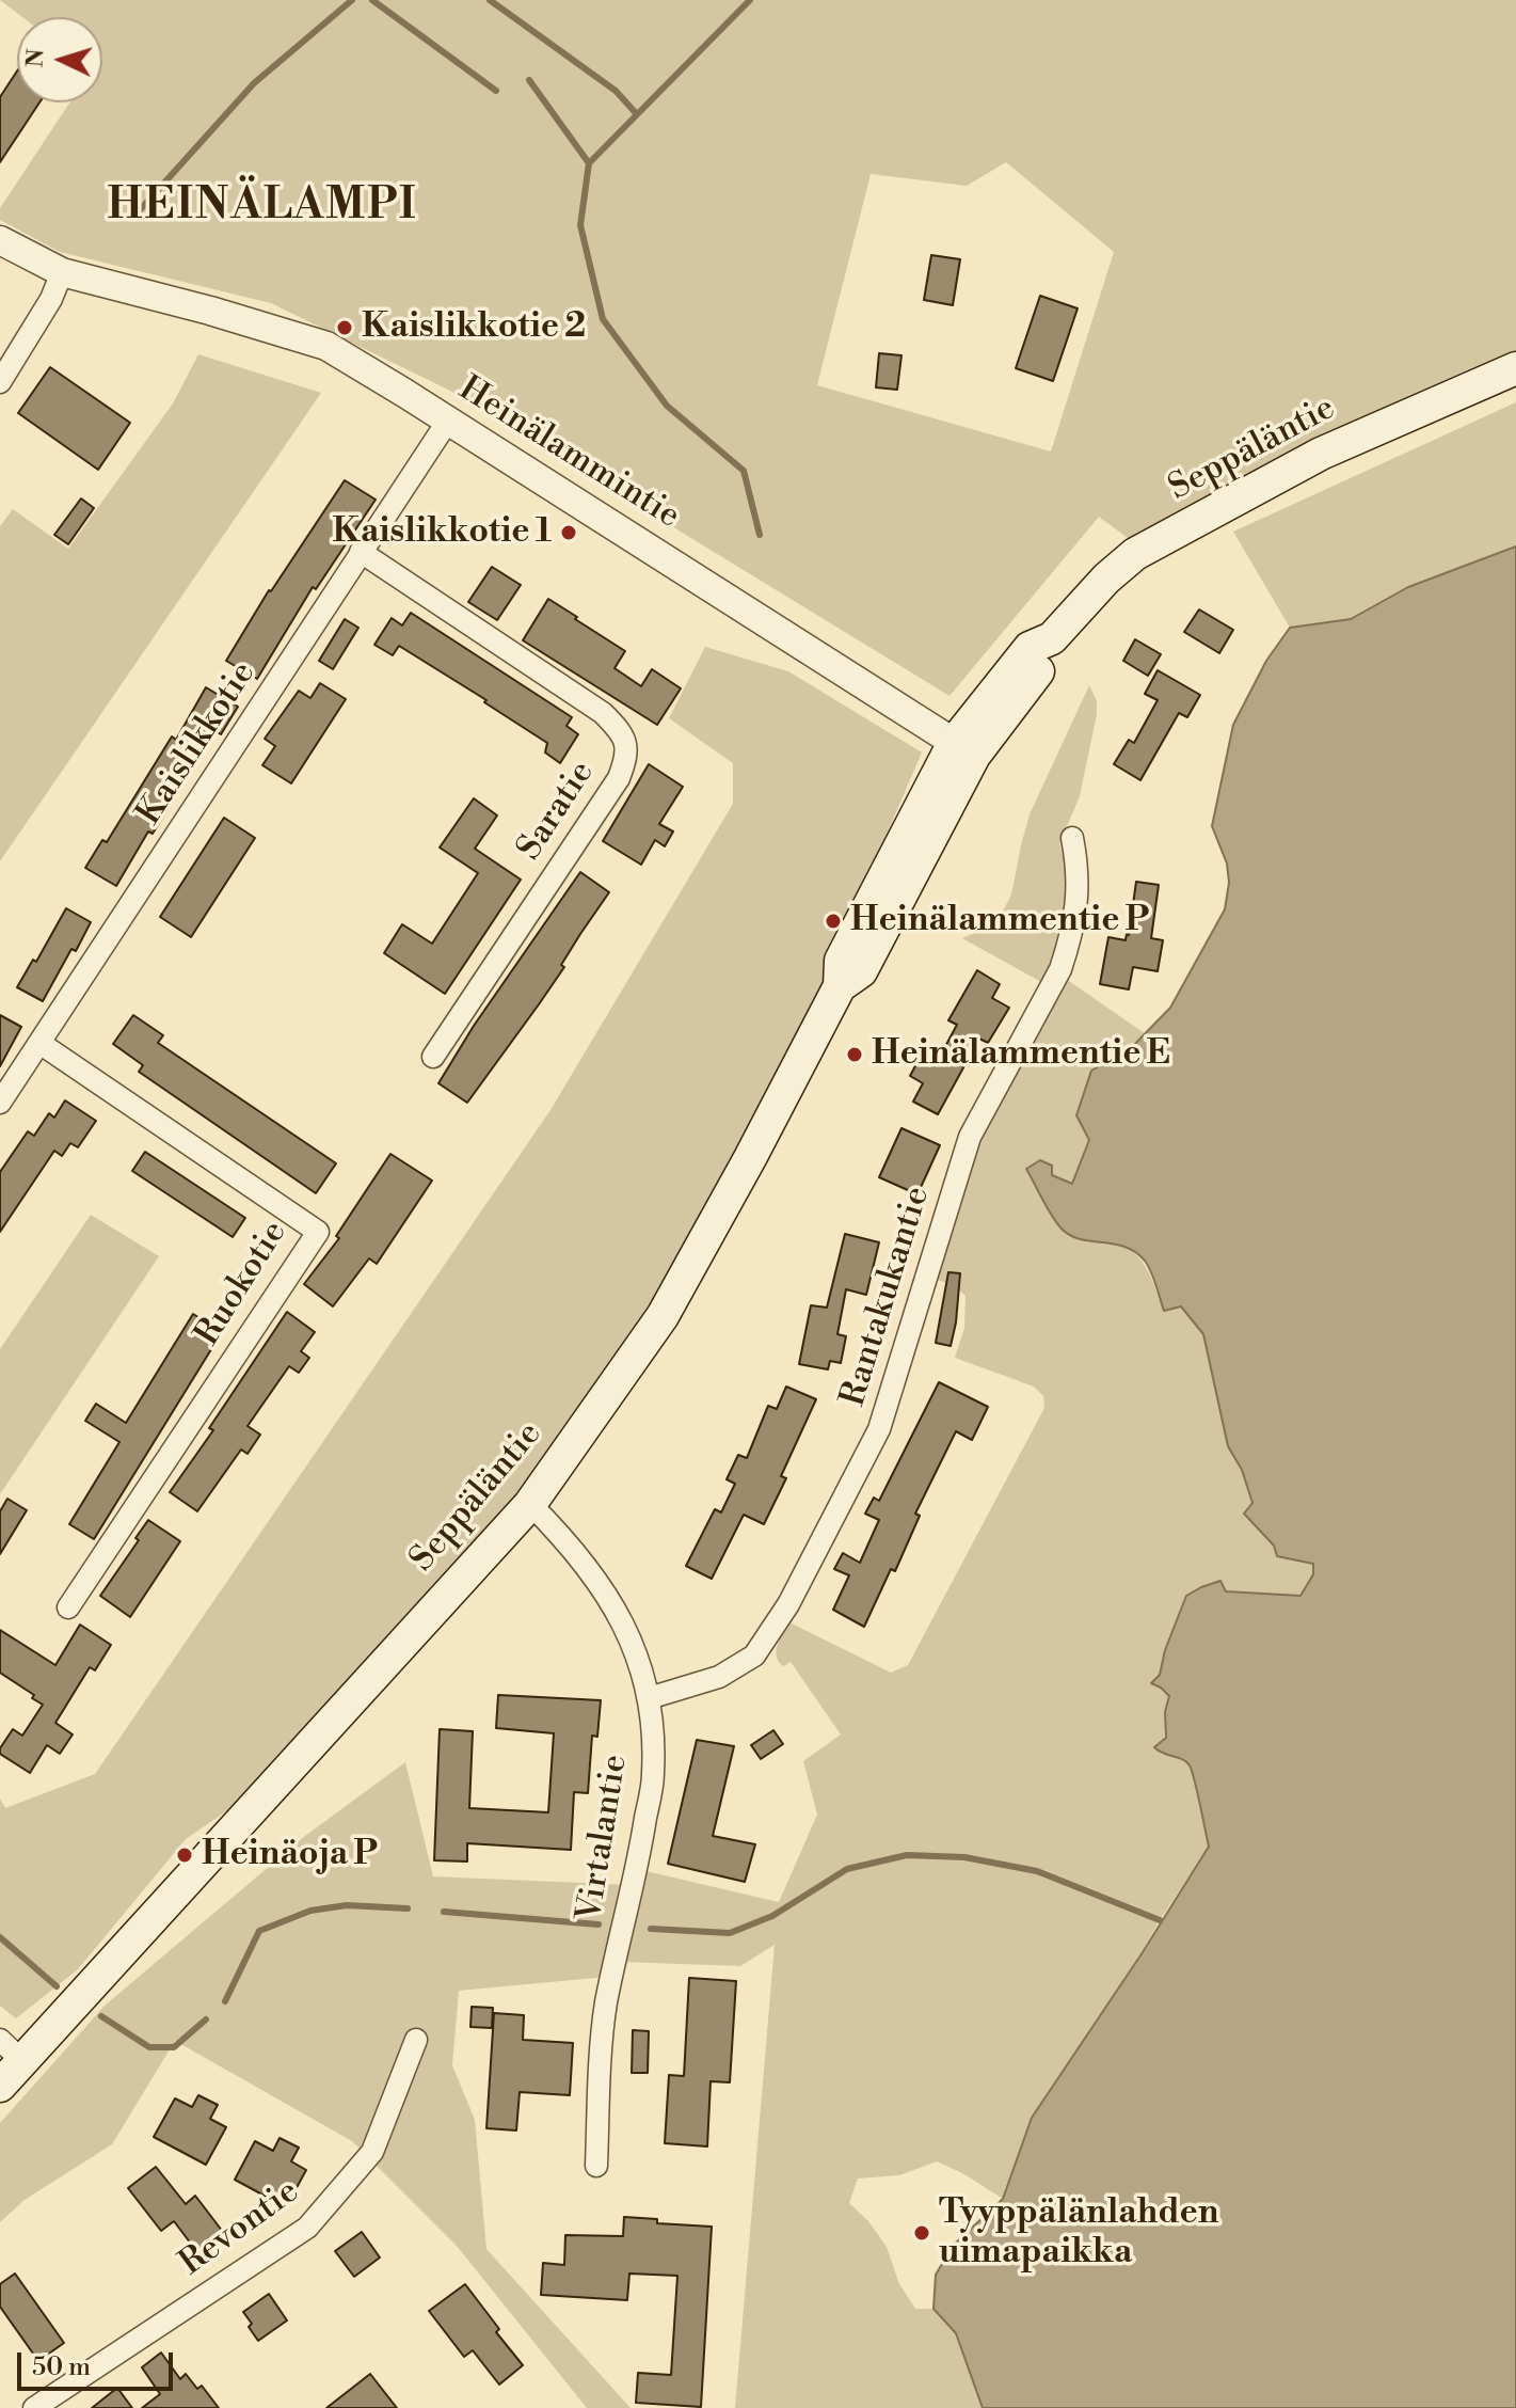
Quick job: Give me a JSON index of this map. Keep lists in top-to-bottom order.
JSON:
{
  "streets": {
    "main road": ["Seppäläntie"],
    "street": [
      "Heinälammintie",
      "Kaislikkotie",
      "Saratie",
      "Ruokotie",
      "Rantakukantie",
      "Virtalantie",
      "Revontie"
    ]
  },
  "crossings": [
    ["Seppäläntie", "Heinälammintie"],
    ["Seppäläntie", "Virtalantie"],
    ["Heinälammintie", "Kaislikkotie"],
    ["Kaislikkotie", "Saratie"],
    ["Kaislikkotie", "Ruokotie"],
    ["Rantakukantie", "Virtalantie"]
  ],
  "districts": ["HEINÄLAMPI"],
  "places": [
    "Kaislikkotie 2",
    "Kaislikkotie 1",
    "Heinälammentie P",
    "Heinälammentie E",
    "Heinäoja P",
    "Tyyppälänlahden uimapaikka"
  ],
  "scale_bar": "50 m",
  "north": "left"
}
